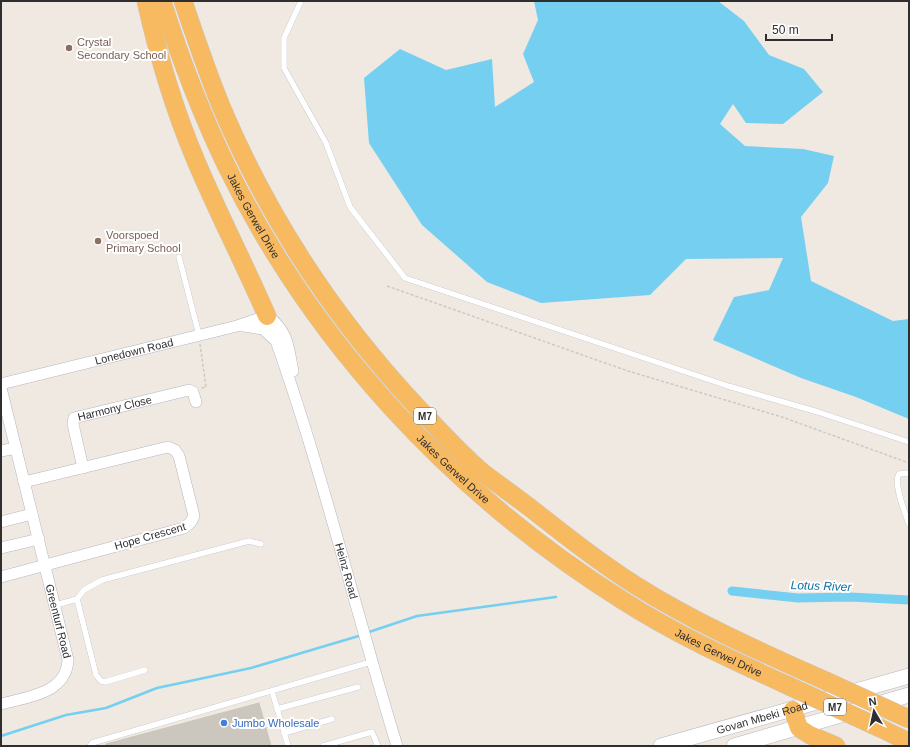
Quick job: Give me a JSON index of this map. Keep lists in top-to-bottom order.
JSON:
{
  "streets": {
    "highway": ["Jakes Gerwel Drive", "M7"],
    "main road": ["Govan Mbeki Road"],
    "street": [
      "Lonedown Road",
      "Harmony Close",
      "Hope Crescent",
      "Heinz Road",
      "Greenturf Road"
    ]
  },
  "crossings": [
    ["Lonedown Road", "Heinz Road"],
    ["Harmony Close", "Hope Crescent"],
    ["Hope Crescent", "Greenturf Road"]
  ],
  "water": ["Lotus River"],
  "places": ["Crystal Secondary School", "Voorspoed Primary School", "Jumbo Wholesale"],
  "scale_bar": "50 m",
  "north": "top"
}
